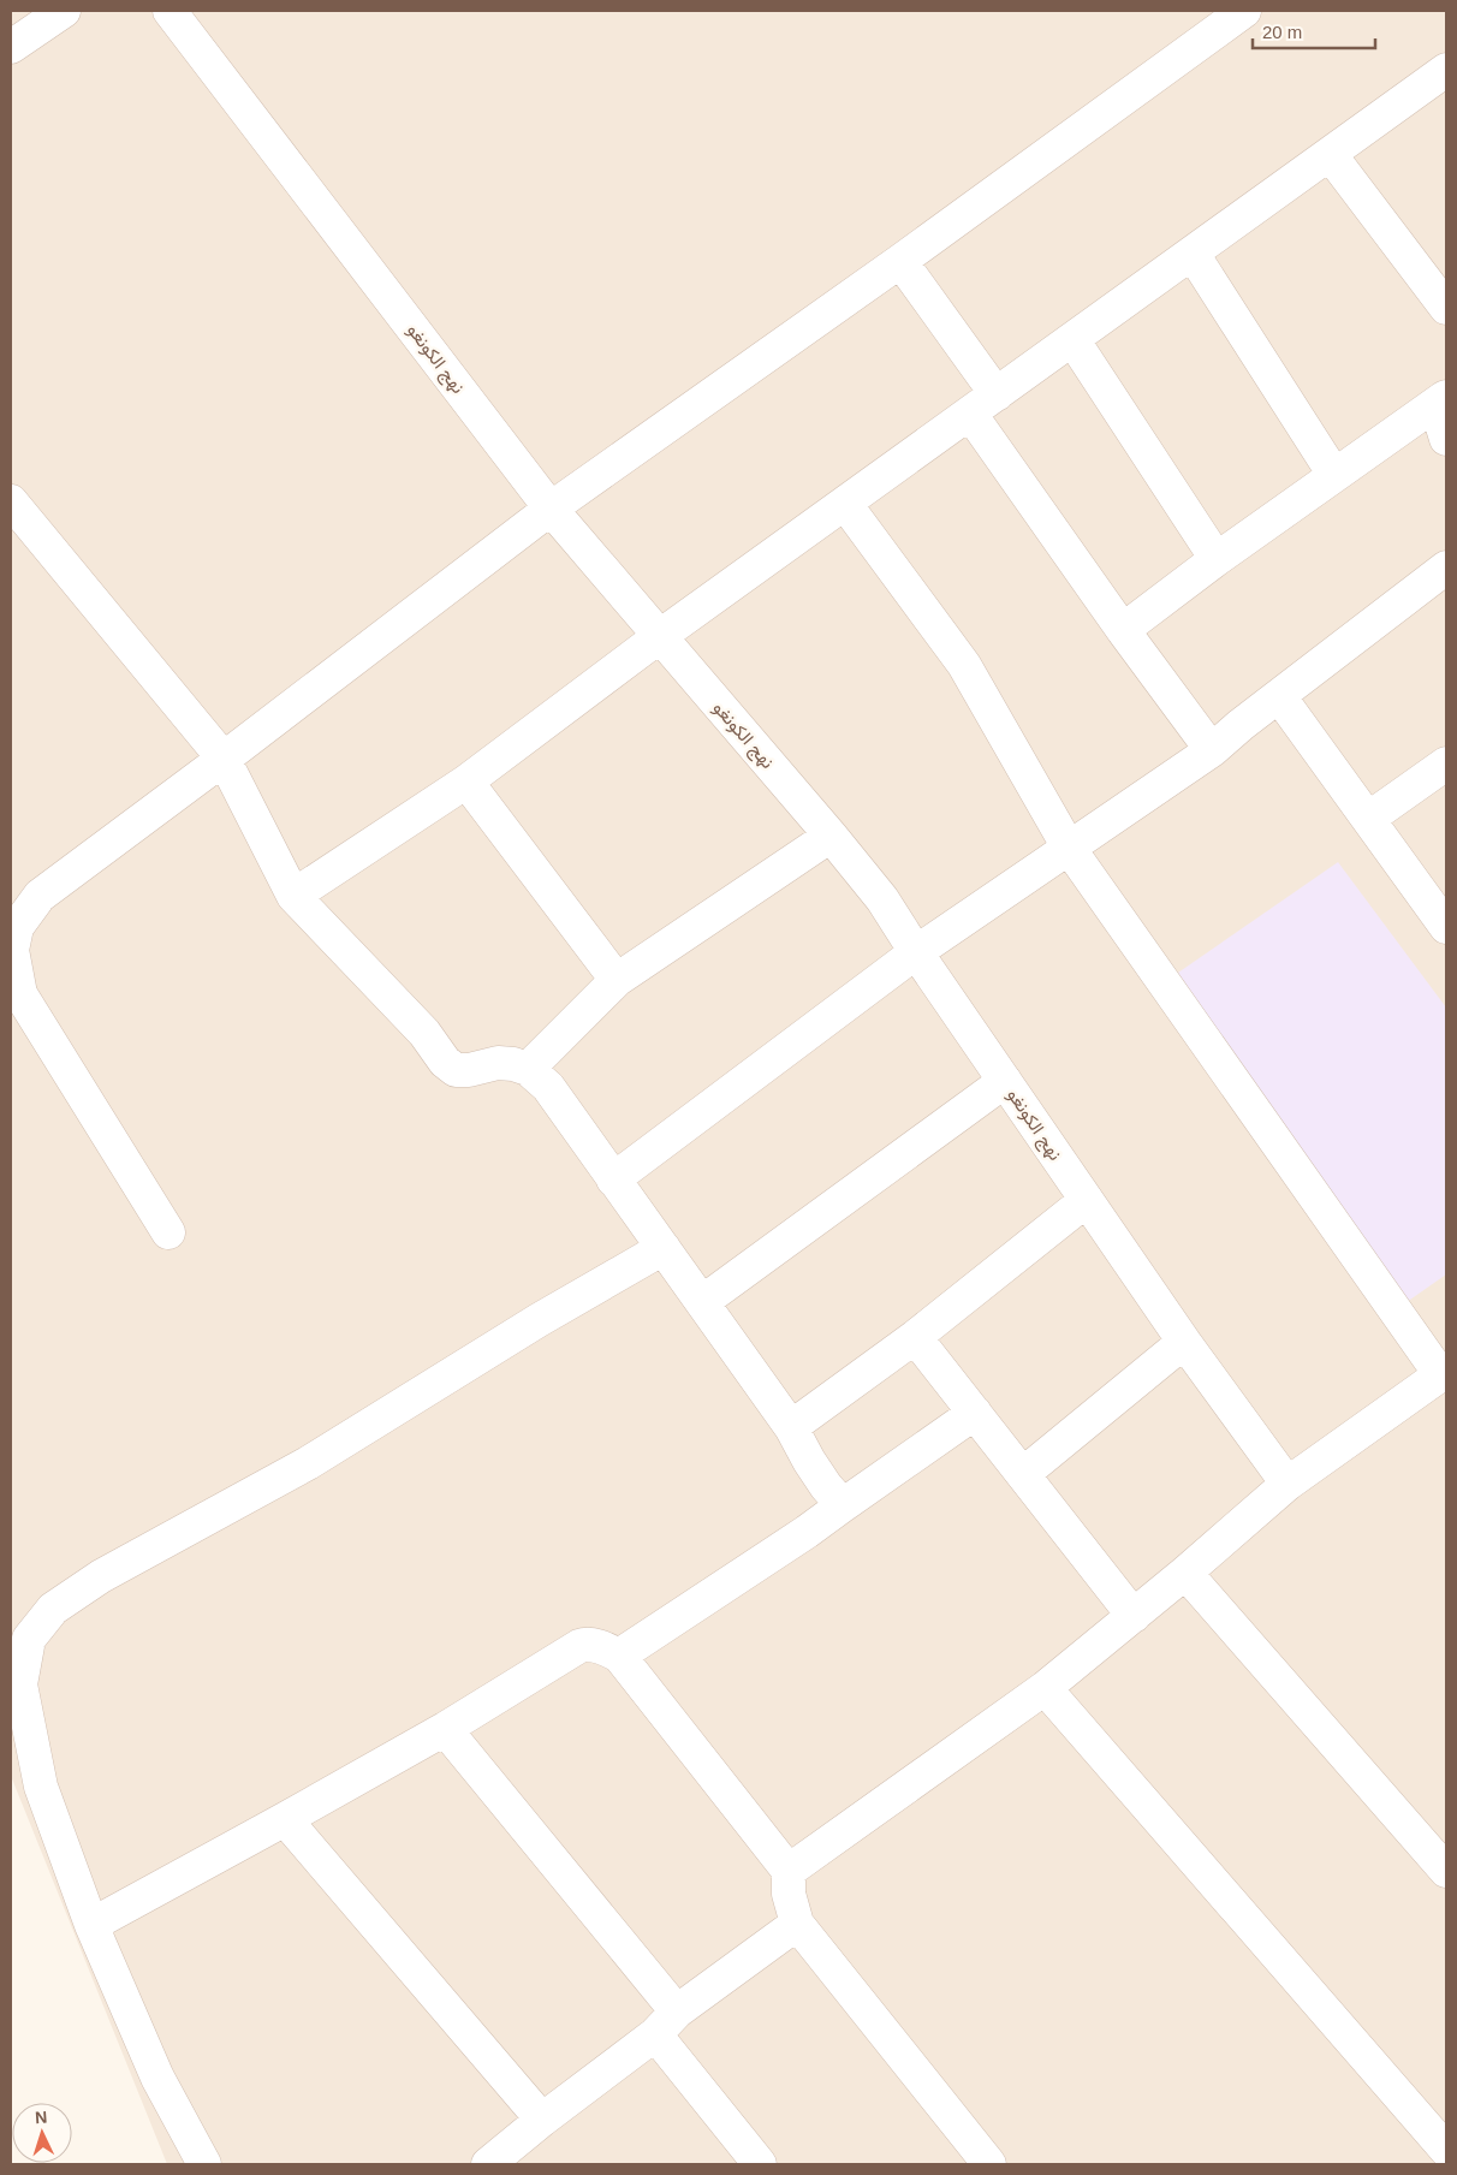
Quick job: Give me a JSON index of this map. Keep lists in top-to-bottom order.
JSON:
{
  "streets": {
    "street": ["نهج الكونغو"]
  },
  "scale_bar": "20 m",
  "north": "top"
}
